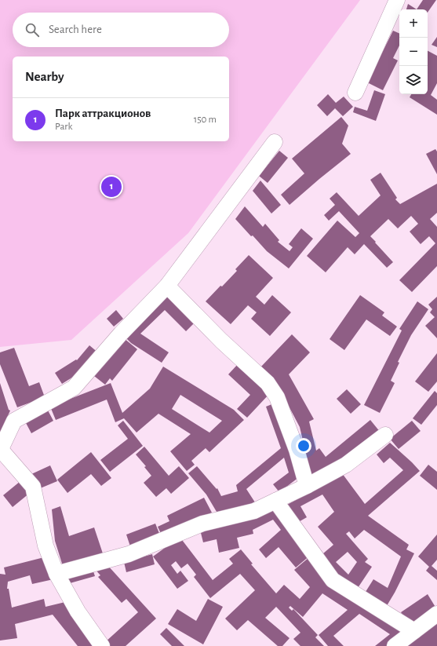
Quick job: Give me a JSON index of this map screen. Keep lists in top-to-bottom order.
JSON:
{
  "page": {
    "map_buttons": ["+", "−"],
    "search": "Search here",
    "heading": "Nearby",
    "list": [
      {
        "mark": "1",
        "name": "Парк аттракционов",
        "note": "Park",
        "value": "150 m"
      }
    ],
    "pins": "1"
  }
}
